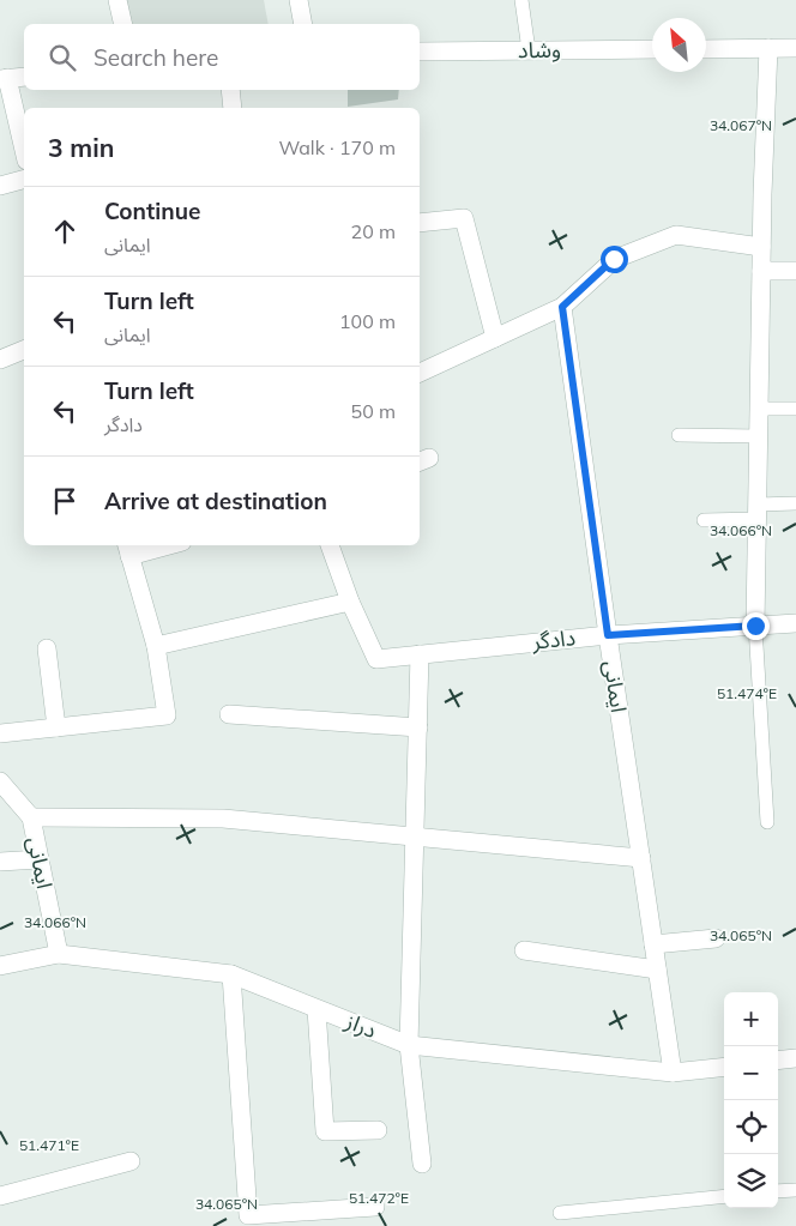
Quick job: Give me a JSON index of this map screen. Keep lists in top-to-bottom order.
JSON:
{
  "streets": {
    "street": [
      "وشاد",
      "دادگر",
      "ایمانی",
      "دراز"
    ]
  },
  "crossings": [
    ["دادگر", "ایمانی"],
    ["ایمانی", "دراز"]
  ],
  "north": "top left",
  "page": {
    "search": "Search here",
    "heading": ["3 min", "Walk · 170 m"],
    "list": [
      ["Continue", "ایمانی", "20 m"],
      ["Turn left", "ایمانی", "100 m"],
      ["Turn left", "دادگر", "50 m"],
      "Arrive at destination"
    ],
    "map_buttons": ["+", "−"]
  },
  "coordinates": [
    "34.067°N",
    "34.066°N",
    "51.474°E",
    "34.065°N",
    "51.471°E",
    "51.472°E"
  ]
}
